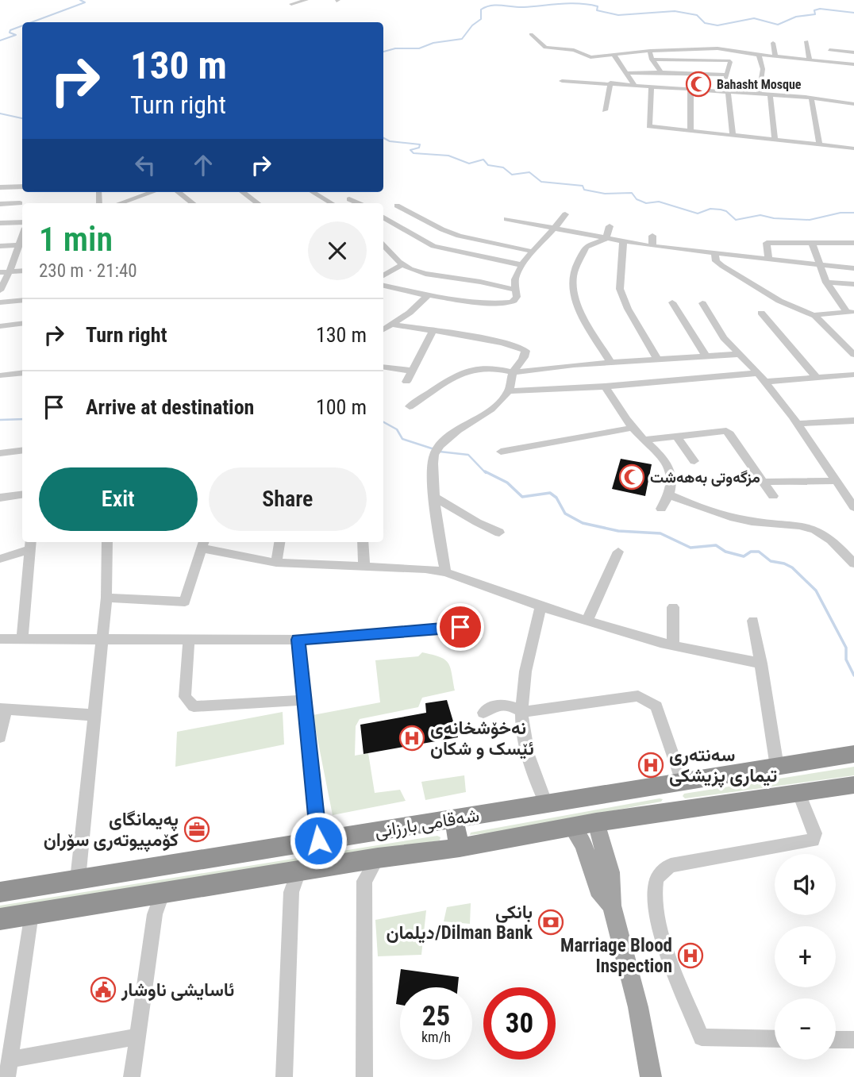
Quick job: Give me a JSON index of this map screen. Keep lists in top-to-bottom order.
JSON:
{
  "streets": {
    "highway": ["شەقامی بارزانی"]
  },
  "places": {
    "mosque": ["Bahasht Mosque", "مزگەوتی بەهەشت"],
    "hospital": ["نەخۆشخانەی ئێسک و شکان", "سەنتەری تیماری پزیشکی", "Marriage Blood Inspection"],
    "office": ["پەیمانگای کۆمپیوتەری سۆران"],
    "bank": ["بانکی دیلمان/Dilman Bank"],
    "public building": ["ئاسایشی ناوشار"]
  },
  "page": {
    "turn": ["130 m", "Turn right"],
    "heading": ["1 min", "230 m · 21:40"],
    "list": [
      {
        "name": "Turn right",
        "value": "130 m"
      },
      {
        "name": "Arrive at destination",
        "value": "100 m"
      }
    ],
    "buttons": ["Exit", "Share"],
    "map_buttons": ["+", "−"],
    "speed": "25 km/h",
    "limit": "30"
  }
}
